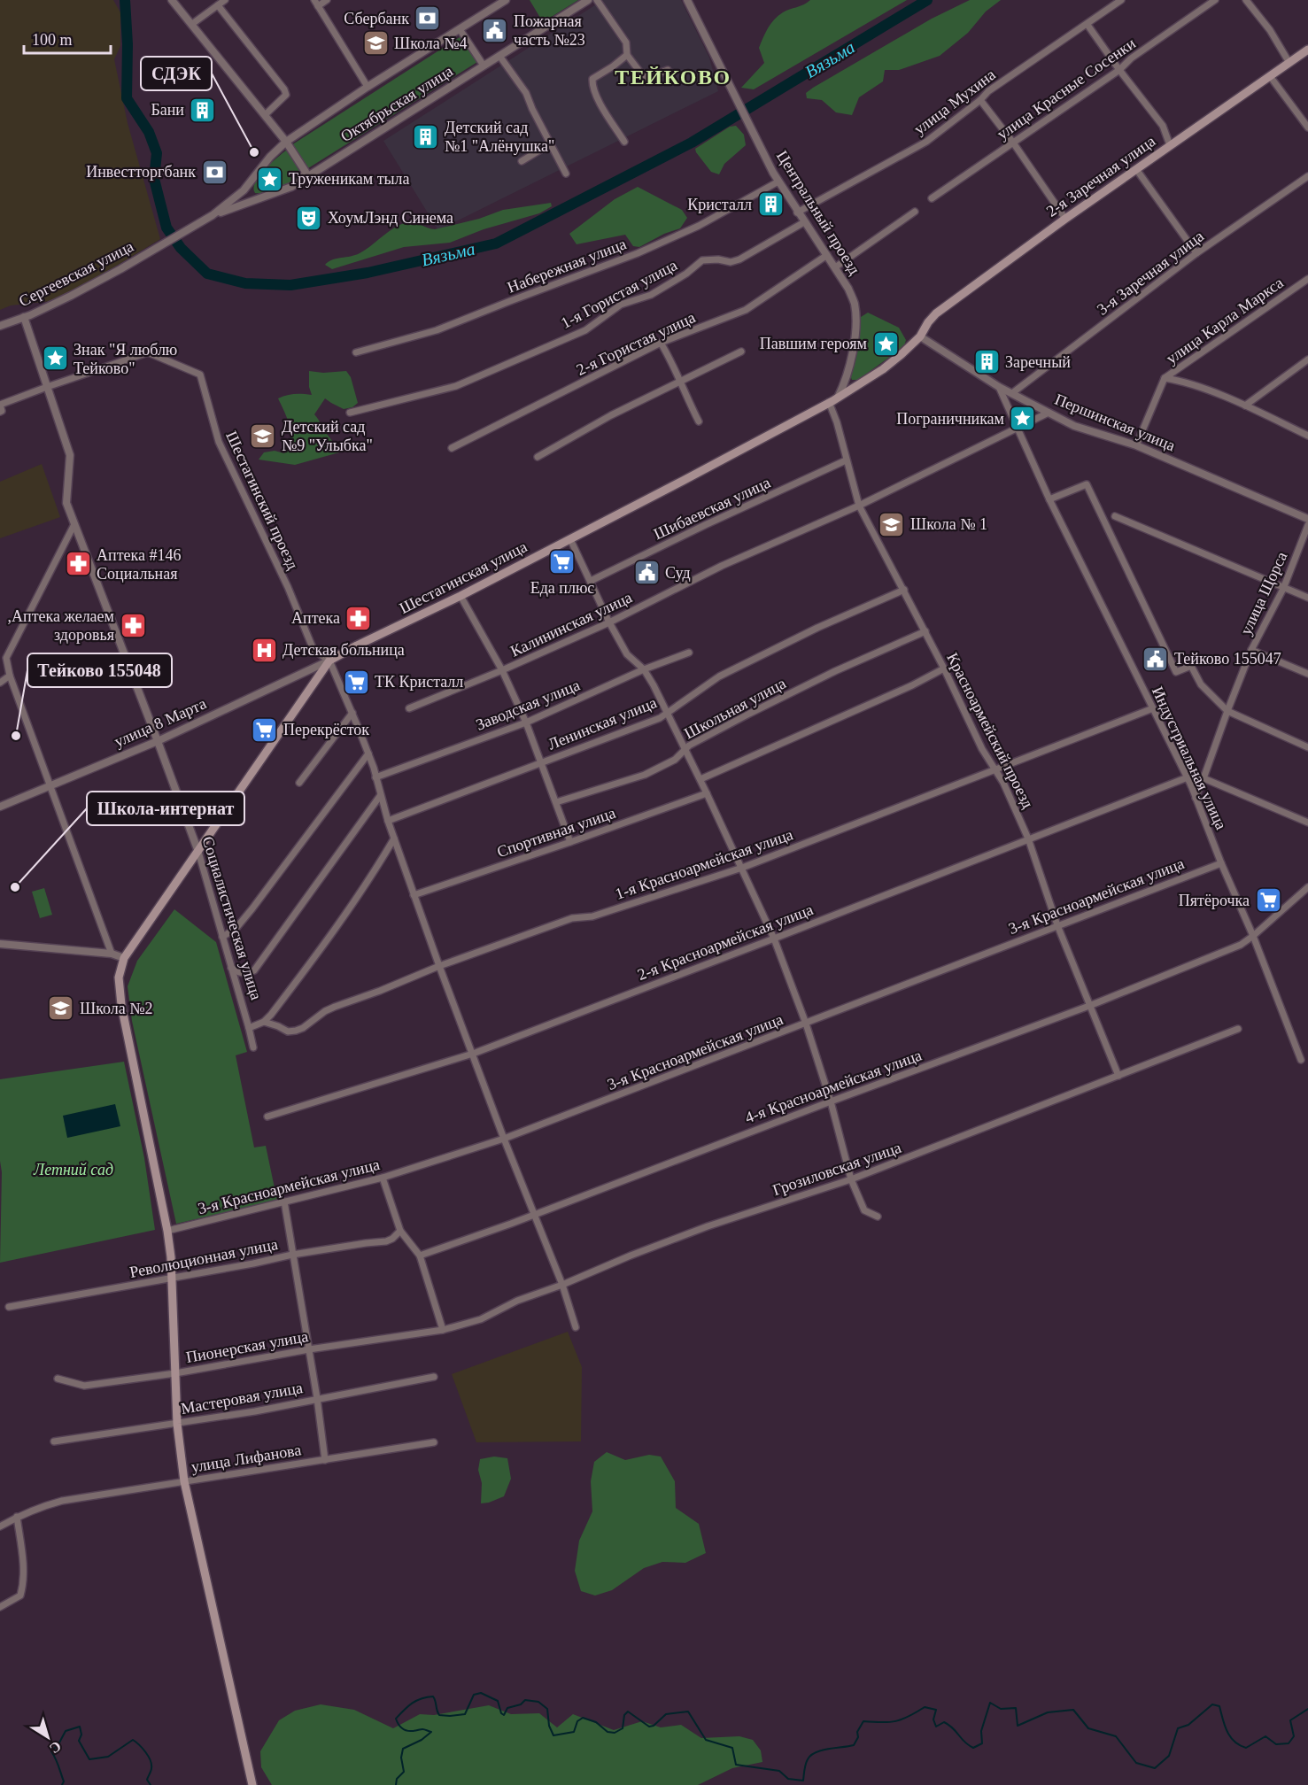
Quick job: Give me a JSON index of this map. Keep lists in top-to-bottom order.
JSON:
{
  "streets": {
    "main road": ["2-я Заречная улица", "Шестагинская улица"],
    "street": [
      "улица Красные Сосенки",
      "улица Мухина",
      "Октябрьская улица",
      "Центральный проезд",
      "Набережная улица",
      "3-я Заречная улица",
      "Сергеевская улица",
      "1-я Гористая улица",
      "улица Карла Маркса",
      "2-я Гористая улица",
      "Першинская улица",
      "Шестагинский проезд",
      "Шибаевская улица",
      "улица Щорса",
      "Калининская улица",
      "Заводская улица",
      "Школьная улица",
      "улица 8 Марта",
      "Ленинская улица",
      "Красноармейский проезд",
      "Индустриальная улица",
      "Спортивная улица",
      "1-я Красноармейская улица",
      "3-я Красноармейская улица",
      "Социалистическая улица",
      "2-я Красноармейская улица",
      "4-я Красноармейская улица",
      "Грозиловская улица",
      "Революционная улица",
      "Пионерская улица",
      "Мастеровая улица",
      "улица Лифанова"
    ]
  },
  "crossings": [
    ["улица Мухина", "Центральный проезд"],
    ["Октябрьская улица", "Сергеевская улица"],
    ["2-я Заречная улица", "Першинская улица"],
    ["2-я Заречная улица", "Шестагинская улица"],
    ["Центральный проезд", "Набережная улица"],
    ["Центральный проезд", "1-я Гористая улица"],
    ["Центральный проезд", "2-я Гористая улица"],
    ["Центральный проезд", "Шестагинская улица"],
    ["3-я Заречная улица", "Першинская улица"],
    ["Сергеевская улица", "Социалистическая улица"],
    ["улица Карла Маркса", "Першинская улица"],
    ["Першинская улица", "Шестагинская улица"],
    ["Першинская улица", "Индустриальная улица"],
    ["Шестагинский проезд", "Шестагинская улица"],
    ["Шестагинский проезд", "улица 8 Марта"],
    ["Шестагинский проезд", "Социалистическая улица"],
    ["Шибаевская улица", "Красноармейский проезд"],
    ["Шестагинская улица", "улица 8 Марта"],
    ["Шестагинская улица", "Красноармейский проезд"],
    ["Шестагинская улица", "Социалистическая улица"],
    ["улица Щорса", "Индустриальная улица"],
    ["Калининская улица", "Красноармейский проезд"],
    ["Школьная улица", "Красноармейский проезд"],
    ["улица 8 Марта", "Социалистическая улица"],
    ["Ленинская улица", "Красноармейский проезд"],
    ["Красноармейский проезд", "1-я Красноармейская улица"],
    ["Красноармейский проезд", "3-я Красноармейская улица"],
    ["Красноармейский проезд", "2-я Красноармейская улица"],
    ["Красноармейский проезд", "4-я Красноармейская улица"],
    ["Красноармейский проезд", "Грозиловская улица"],
    ["Индустриальная улица", "1-я Красноармейская улица"],
    ["Индустриальная улица", "3-я Красноармейская улица"],
    ["Индустриальная улица", "2-я Красноармейская улица"],
    ["Индустриальная улица", "4-я Красноармейская улица"],
    ["Грозиловская улица", "Пионерская улица"]
  ],
  "districts": ["ТЕЙКОВО"],
  "water": ["Вязьма"],
  "parks": ["Летний сад"],
  "places": {
    "bank": ["Сбербанк", "Инвестторгбанк"],
    "public building": ["Пожарная часть №23", "Суд", "Тейково 155047"],
    "school or university": [
      "Школа №4",
      "Детский сад №9 \"Улыбка\"",
      "Школа № 1",
      "Школа №2"
    ],
    "building": [
      "Бани",
      "Детский сад №1 \"Алёнушка\"",
      "Кристалл",
      "Заречный"
    ],
    "other": ["СДЭК", "Тейково 155048", "Школа-интернат"],
    "place": [
      "Труженикам тыла",
      "Павшим героям",
      "Знак \"Я люблю Тейково\"",
      "Пограничникам"
    ],
    "theatre": ["ХоумЛэнд Синема"],
    "supermarket": [
      "Еда плюс",
      "ТК Кристалл",
      "Перекрёсток",
      "Пятёрочка"
    ],
    "pharmacy": ["Аптека #146 Социальная", "Аптека", ",Аптека желаем здоровья"],
    "hospital": ["Детская больница"]
  },
  "scale_bar": "100 m",
  "north": "bottom right"
}
